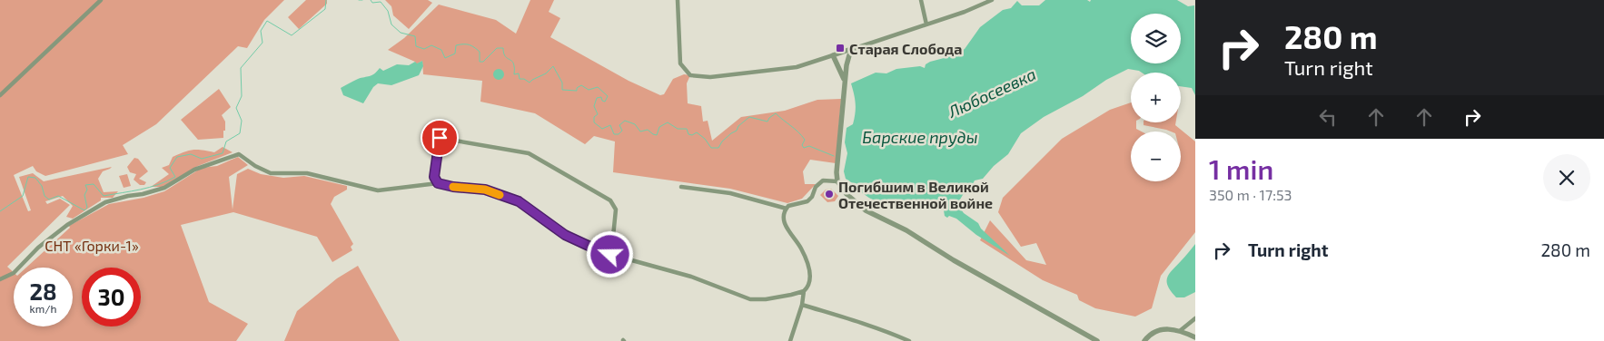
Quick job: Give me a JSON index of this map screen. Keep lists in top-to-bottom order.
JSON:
{
  "water": ["Любосеевка", "Барские пруды"],
  "parks": ["СНТ «Горки-1»"],
  "places": {
    "transit": ["Старая Слобода"],
    "other": ["Погибшим в Великой Отечественной войне"]
  },
  "page": {
    "turn": ["280 m", "Turn right"],
    "map_buttons": ["+", "−"],
    "heading": ["1 min", "350 m · 17:53"],
    "list": [
      {
        "name": "Turn right",
        "value": "280 m"
      }
    ],
    "speed": "28 km/h",
    "limit": "30"
  }
}
